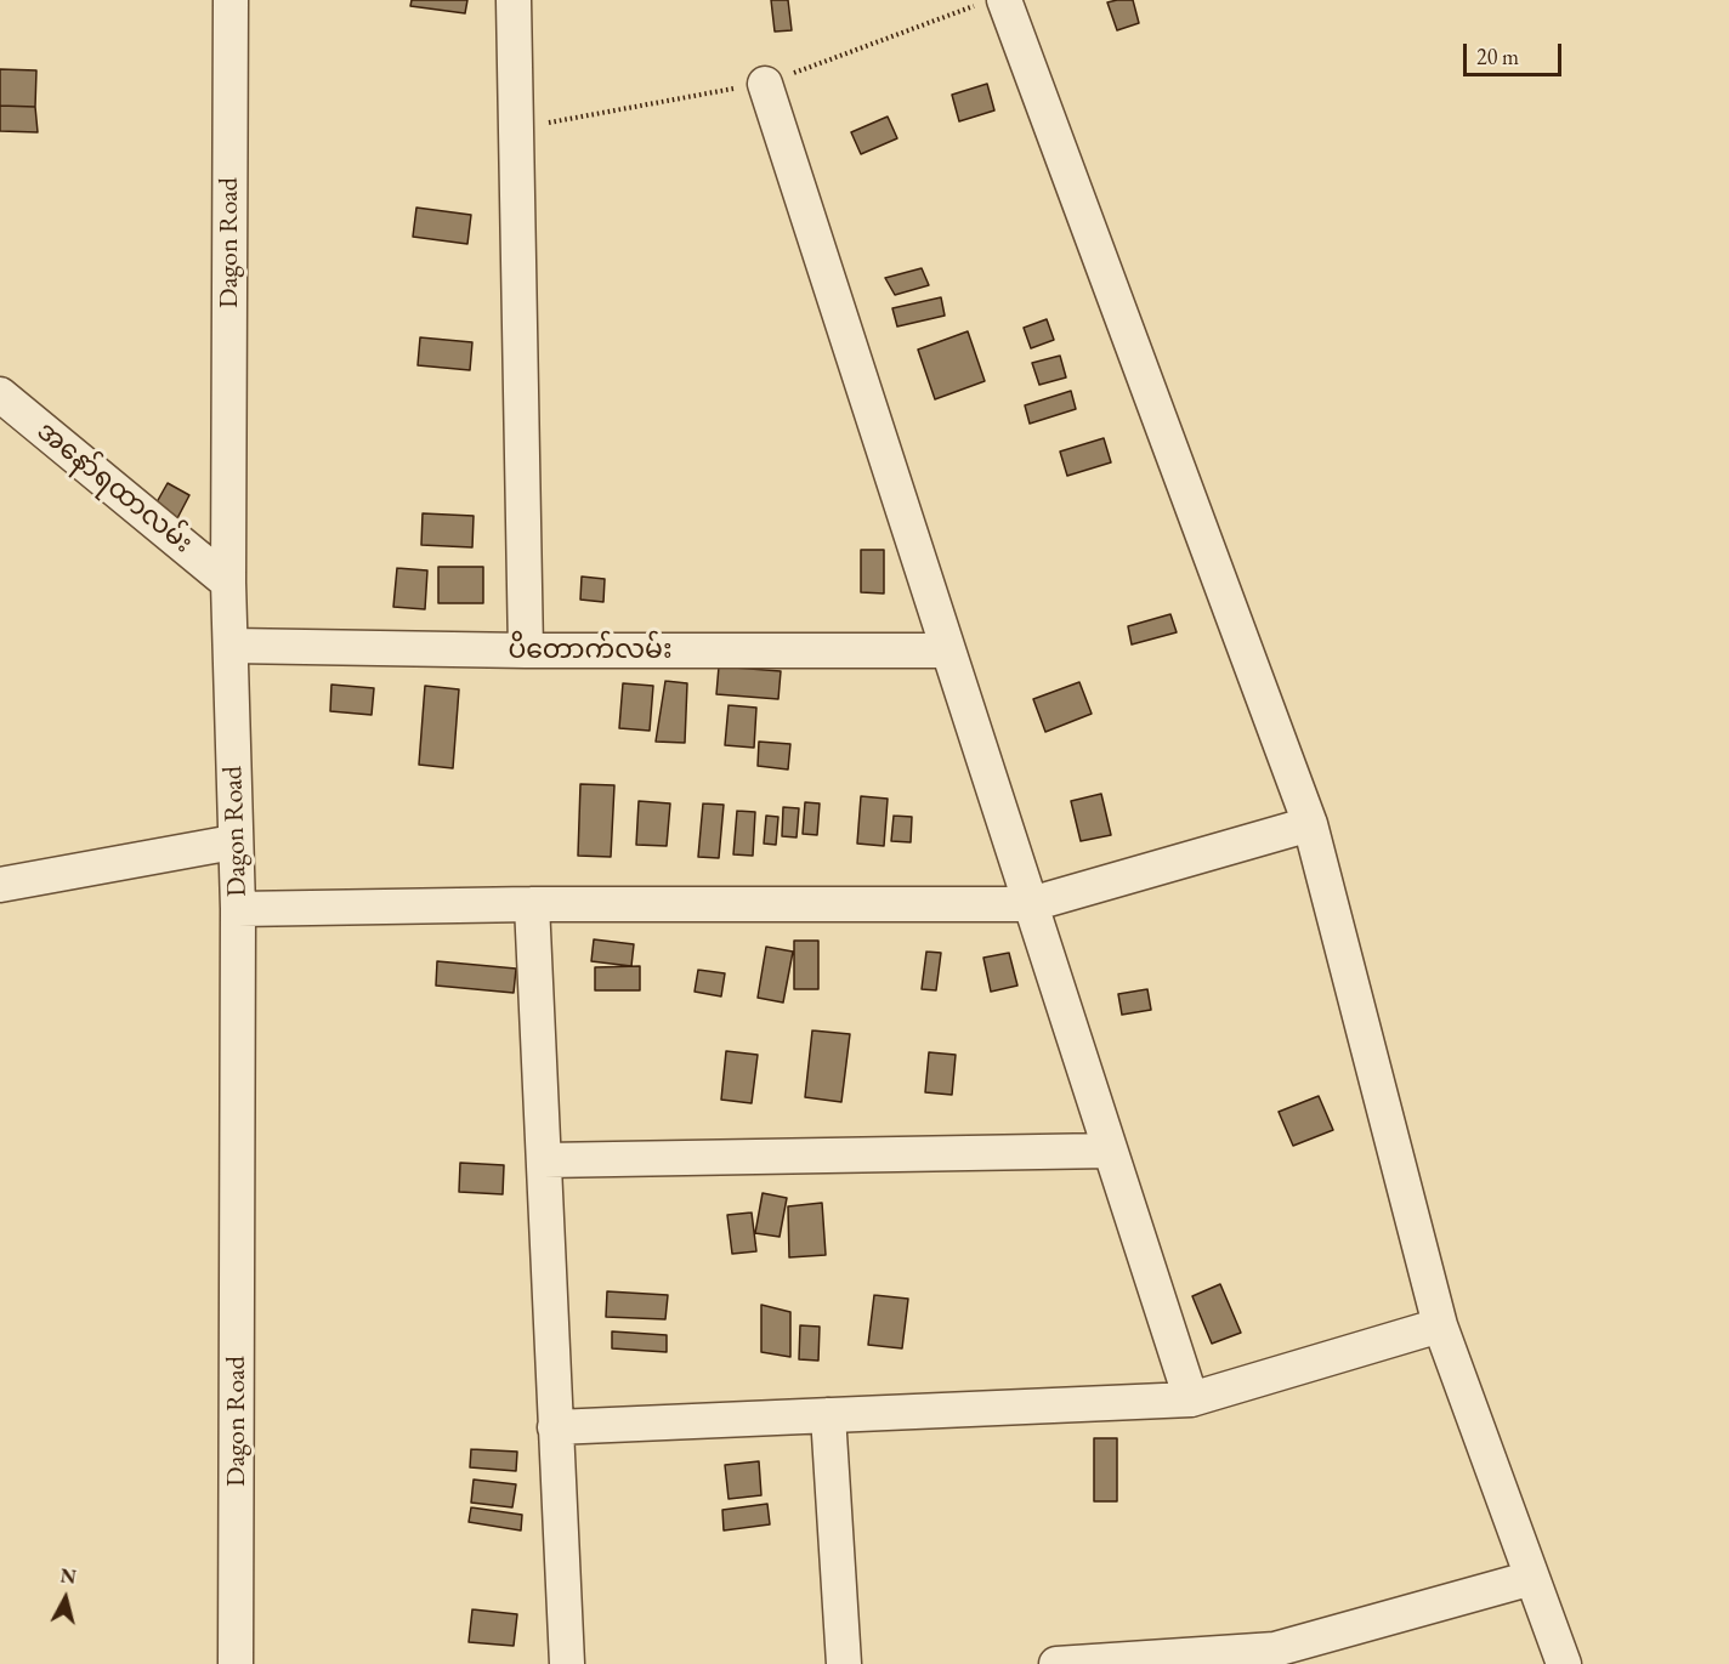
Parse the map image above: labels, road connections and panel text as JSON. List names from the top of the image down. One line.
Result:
{"streets":{"street":["Dagon Road","အနော်ရထာလမ်း","ပိတောက်လမ်း"]},"crossings":[["Dagon Road","အနော်ရထာလမ်း"],["Dagon Road","ပိတောက်လမ်း"]],"scale_bar":"20 m","north":"top"}
